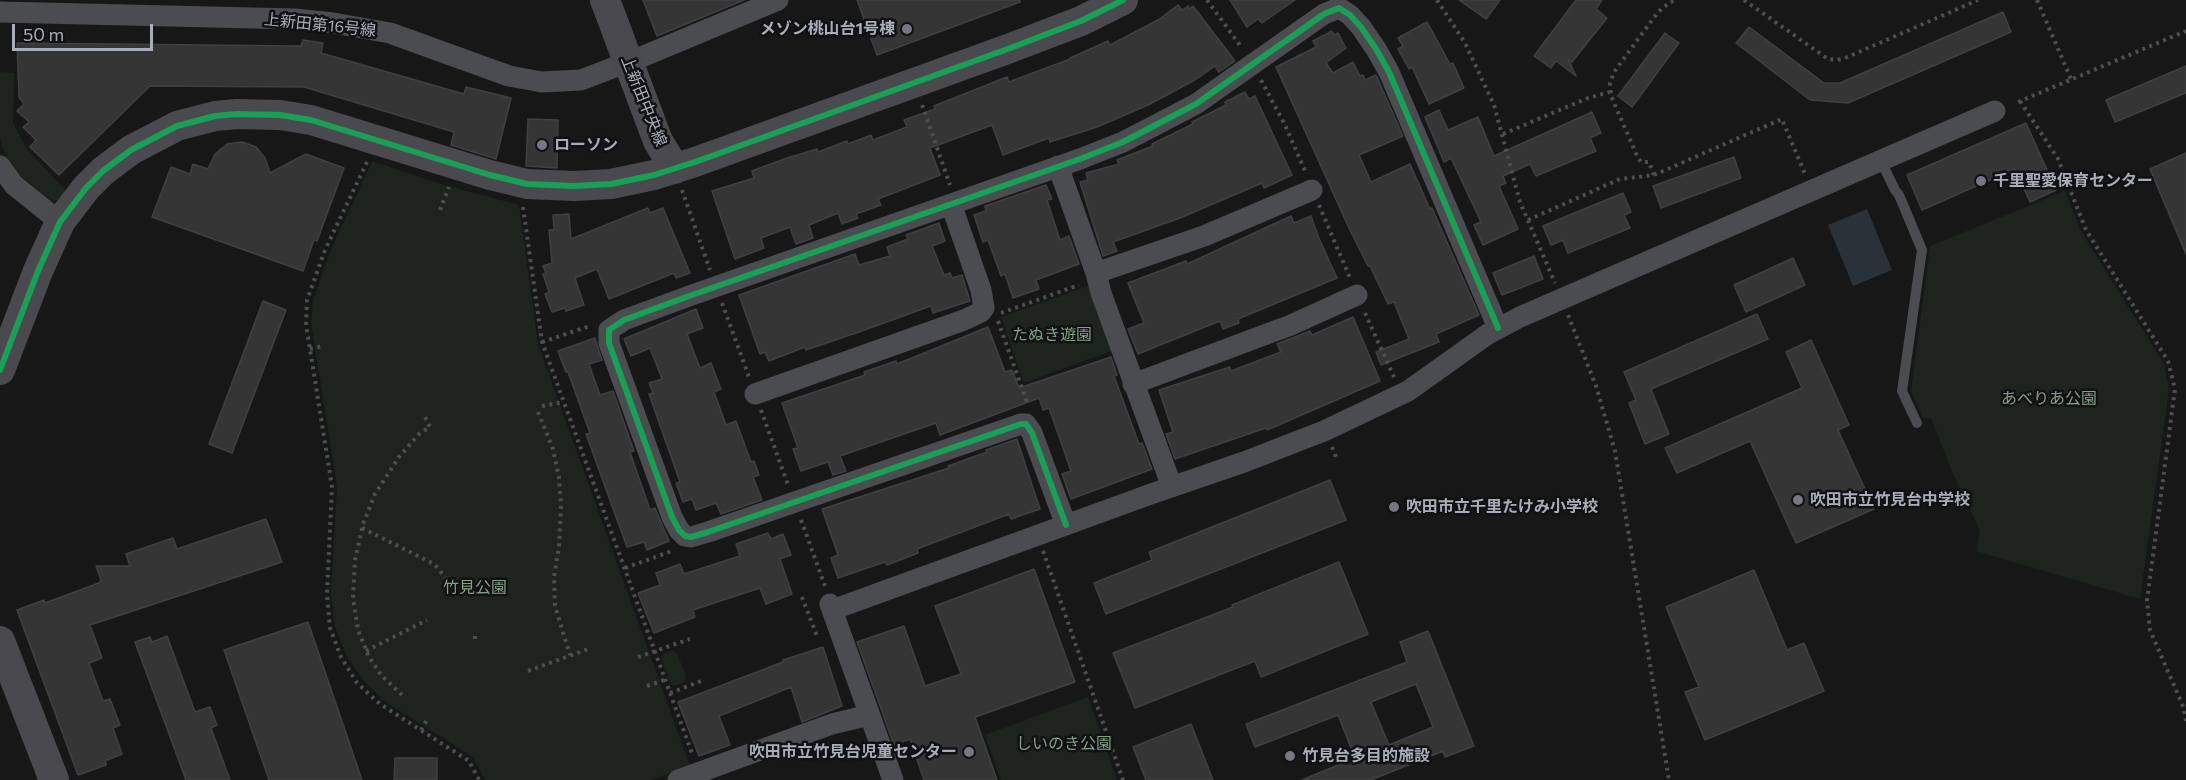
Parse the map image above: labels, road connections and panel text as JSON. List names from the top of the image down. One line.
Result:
{"streets":{"street":["上新田第16号線","上新田中央線"]},"crossings":[["上新田第16号線","上新田中央線"]],"parks":["たぬき遊園","あべりあ公園","竹見公園","しいのき公園"],"places":["メゾン桃山台1号棟","ローソン","千里聖愛保育センター","吹田市立竹見台中学校","吹田市立千里たけみ小学校","吹田市立竹見台児童センター","竹見台多目的施設"],"scale_bar":"50 m"}
